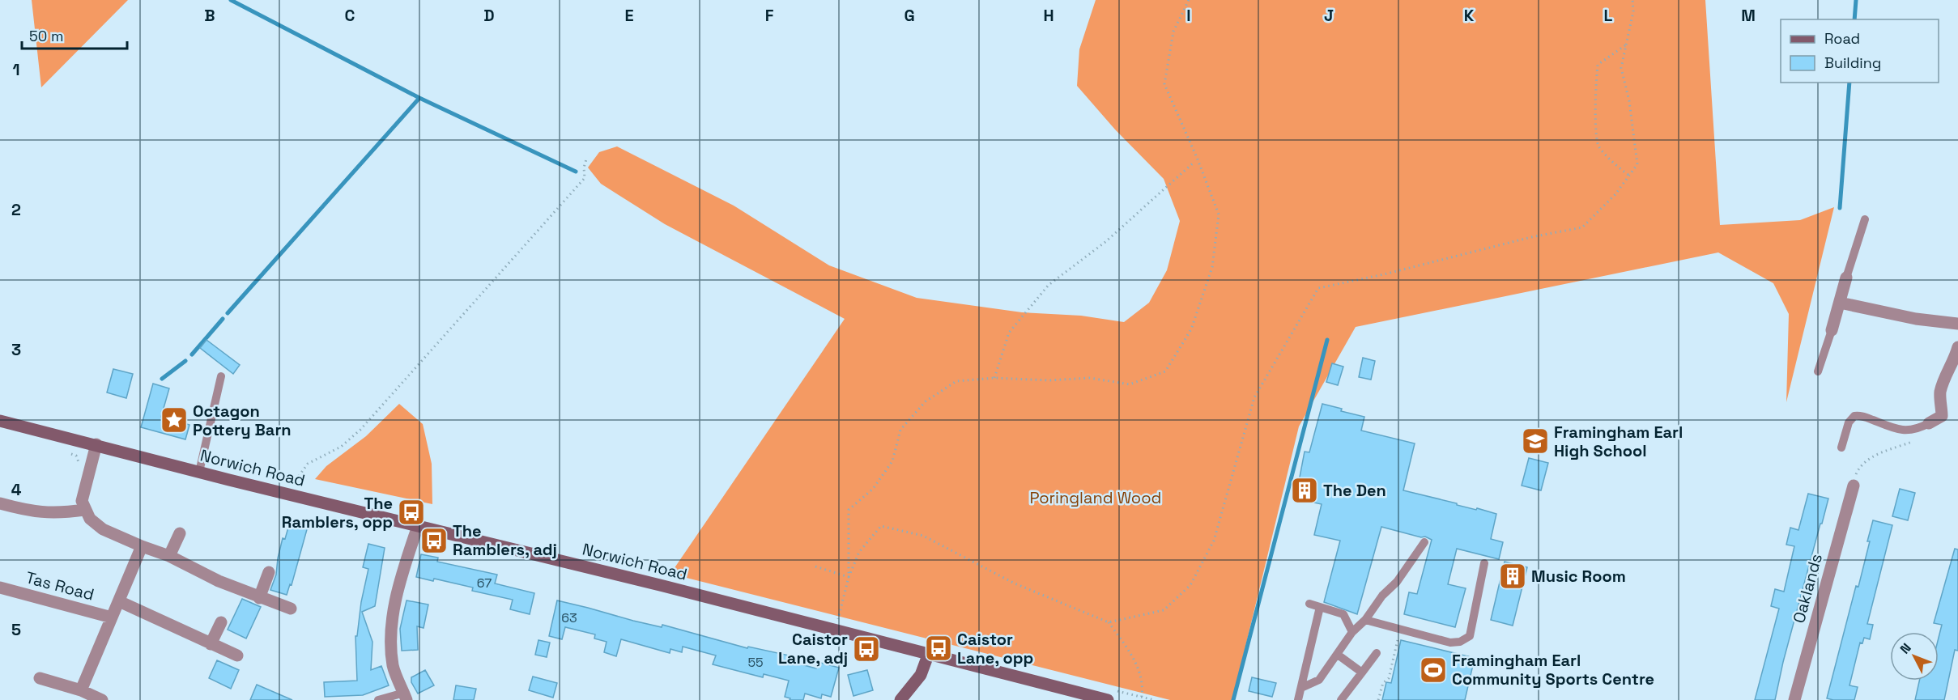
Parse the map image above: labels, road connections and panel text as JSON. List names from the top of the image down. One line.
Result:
{"streets":{"main road":["Norwich Road"],"street":["Tas Road","Oaklands"]},"parks":["Poringland Wood"],"places":{"place":["Octagon Pottery Barn"],"school or university":["Framingham Earl High School"],"building":["The Den","Music Room"],"bus stop":["The Ramblers, opp","The Ramblers, adj","Caistor Lane, opp","Caistor Lane, adj"],"sports":["Framingham Earl Community Sports Centre"]},"house_numbers":["67","63","55"],"legend":["Road","Building"],"scale_bar":"50 m","north":"top left","grid":{"columns":["B","C","D","E","F","G","H","I","J","K","L","M"],"rows":["1","2","3","4","5"]}}
